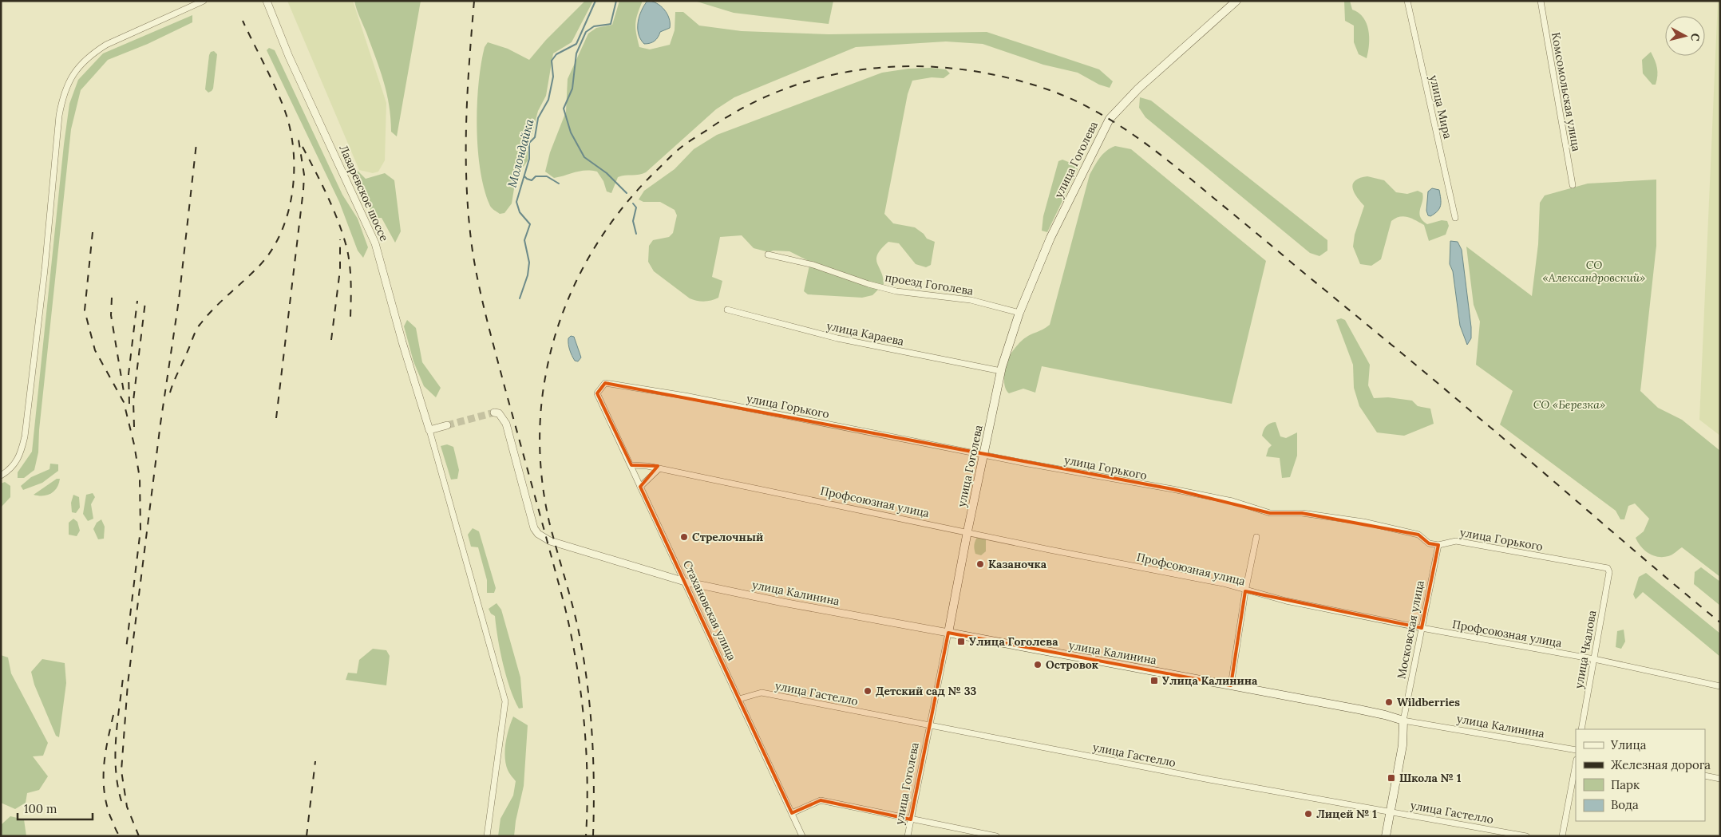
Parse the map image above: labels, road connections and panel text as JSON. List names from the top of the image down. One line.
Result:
{"streets":{"main road":["улица Гоголева","улица Калинина","Московская улица"],"street":["Комсомольская улица","улица Мира","Лазаревское шоссе","проезд Гоголева","улица Караева","улица Горького","Профсоюзная улица","Стахановская улица","улица Чкалова","улица Гастелло"]},"crossings":[["улица Гоголева","проезд Гоголева"],["улица Гоголева","улица Караева"],["улица Гоголева","улица Горького"],["улица Гоголева","Профсоюзная улица"],["улица Гоголева","улица Калинина"],["улица Гоголева","улица Гастелло"],["улица Горького","Стахановская улица"],["улица Горького","Московская улица"],["улица Горького","улица Чкалова"],["Профсоюзная улица","Стахановская улица"],["Профсоюзная улица","Московская улица"],["Профсоюзная улица","улица Чкалова"],["улица Калинина","Стахановская улица"],["улица Калинина","Московская улица"],["Стахановская улица","улица Гастелло"],["Московская улица","улица Гастелло"]],"water":["Молондайка"],"parks":["СО «Александровский»","СО «Березка»"],"places":{"other":["Стрелочный","Казаночка","Островок","Детский сад № 33","Wildberries","Лицей № 1"],"transit":["Улица Гоголева","Улица Калинина","Школа № 1"]},"legend":["Улица","Железная дорога","Парк","Вода"],"scale_bar":"100 m","north":"right"}
